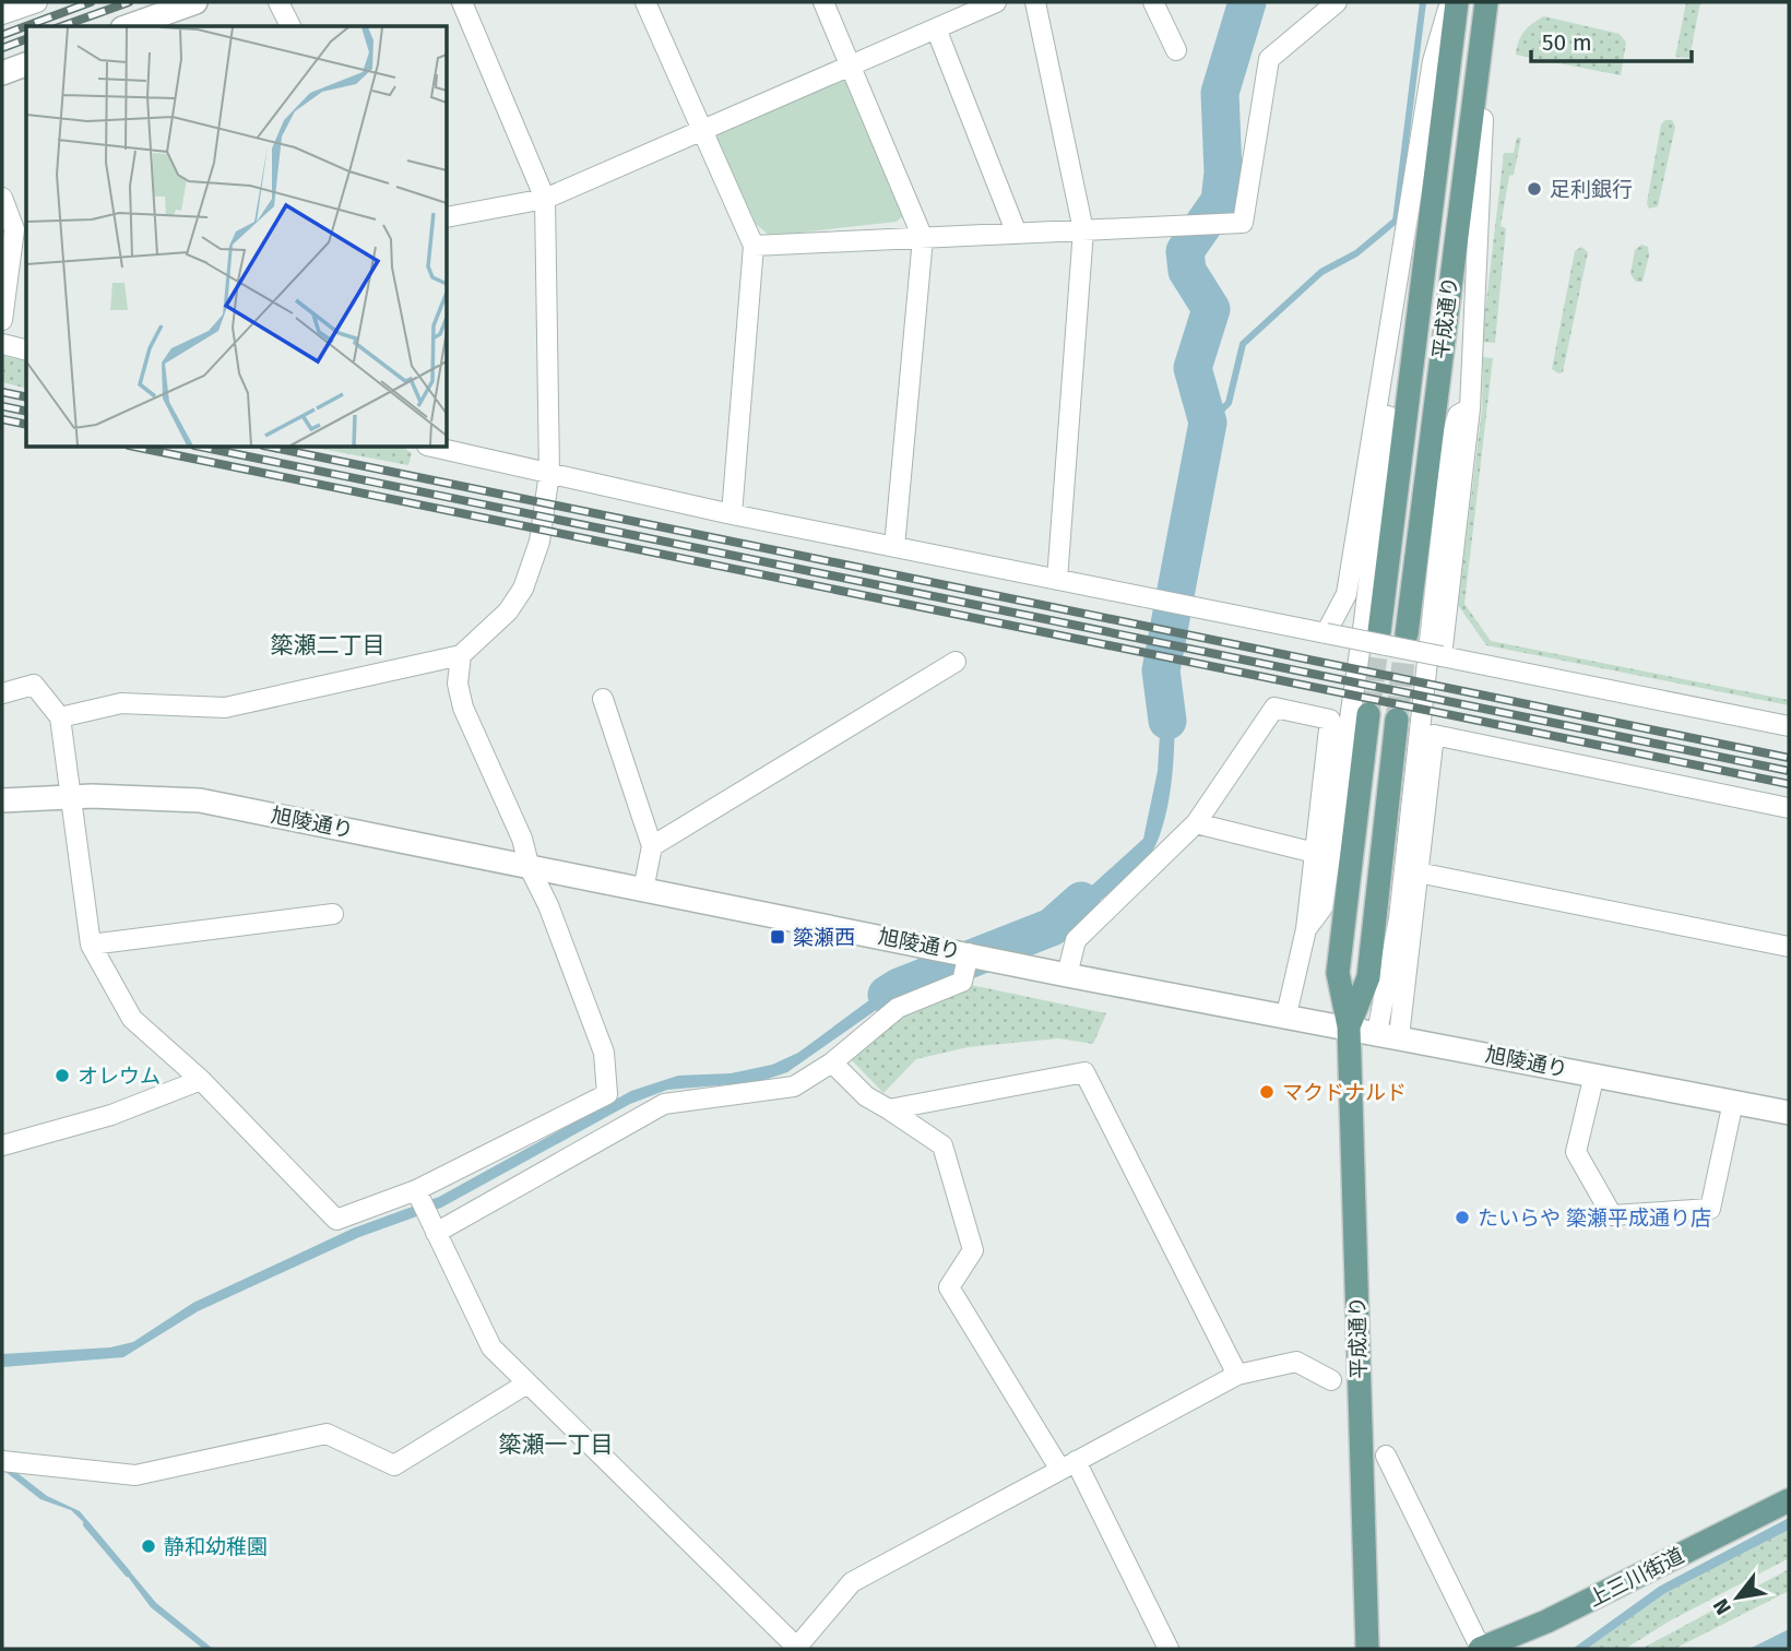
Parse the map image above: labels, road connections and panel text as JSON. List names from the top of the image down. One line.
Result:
{"streets":{"main road":["平成通り","上三川街道"],"street":["旭陵通り"]},"crossings":[["平成通り","旭陵通り"]],"districts":["簗瀬二丁目","簗瀬一丁目"],"places":{"other":["足利銀行","オレウム","マクドナルド","たいらや 簗瀬平成通り店","静和幼稚園"],"transit":["簗瀬西"]},"scale_bar":"50 m","north":"bottom left"}
